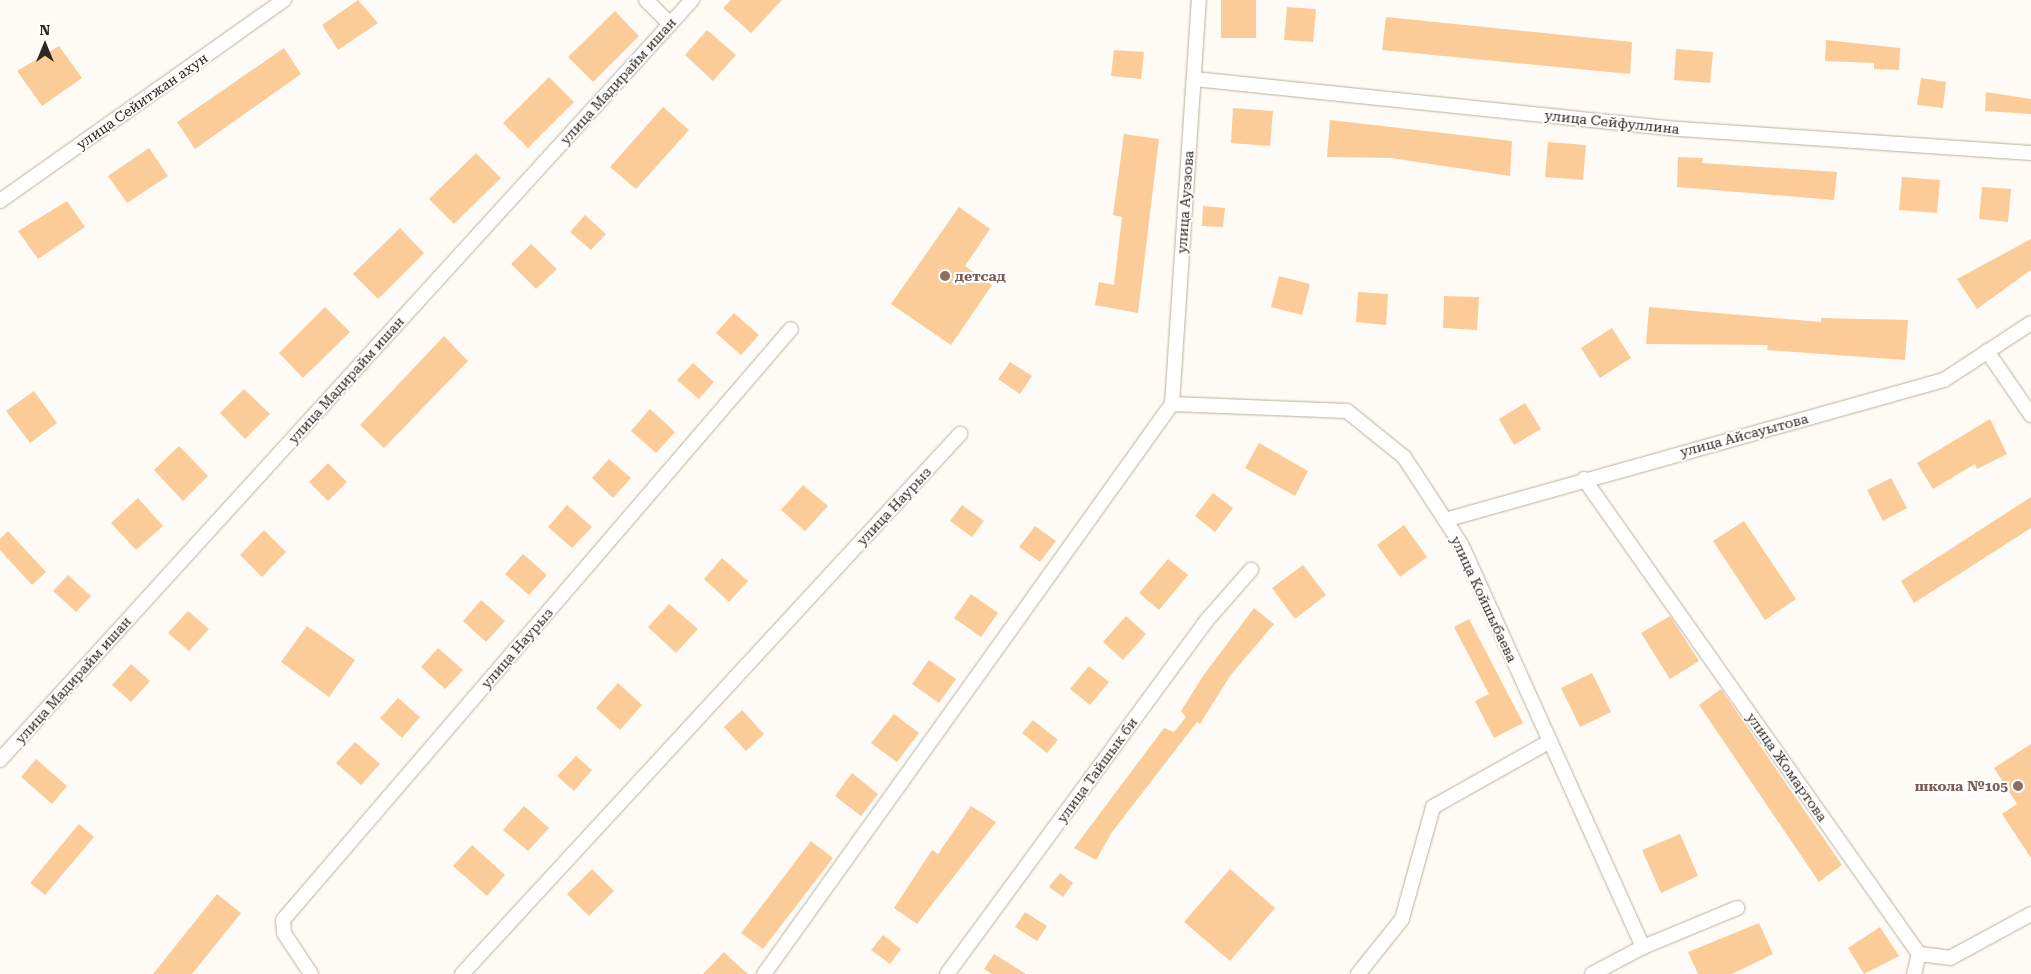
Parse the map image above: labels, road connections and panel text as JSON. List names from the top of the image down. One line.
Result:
{"streets":{"street":["улица Мадирайм ишан","улица Сейитжан ахун","улица Сейфуллина","улица Ауэзова","улица Айсауытова","улица Наурыз","улица Койшыбаева","улица Жомартова","улица Тайшык би"]},"crossings":[["улица Сейфуллина","улица Ауэзова"],["улица Ауэзова","улица Койшыбаева"],["улица Айсауытова","улица Койшыбаева"],["улица Айсауытова","улица Жомартова"]],"places":["детсад","школа №105"],"north":"top"}
